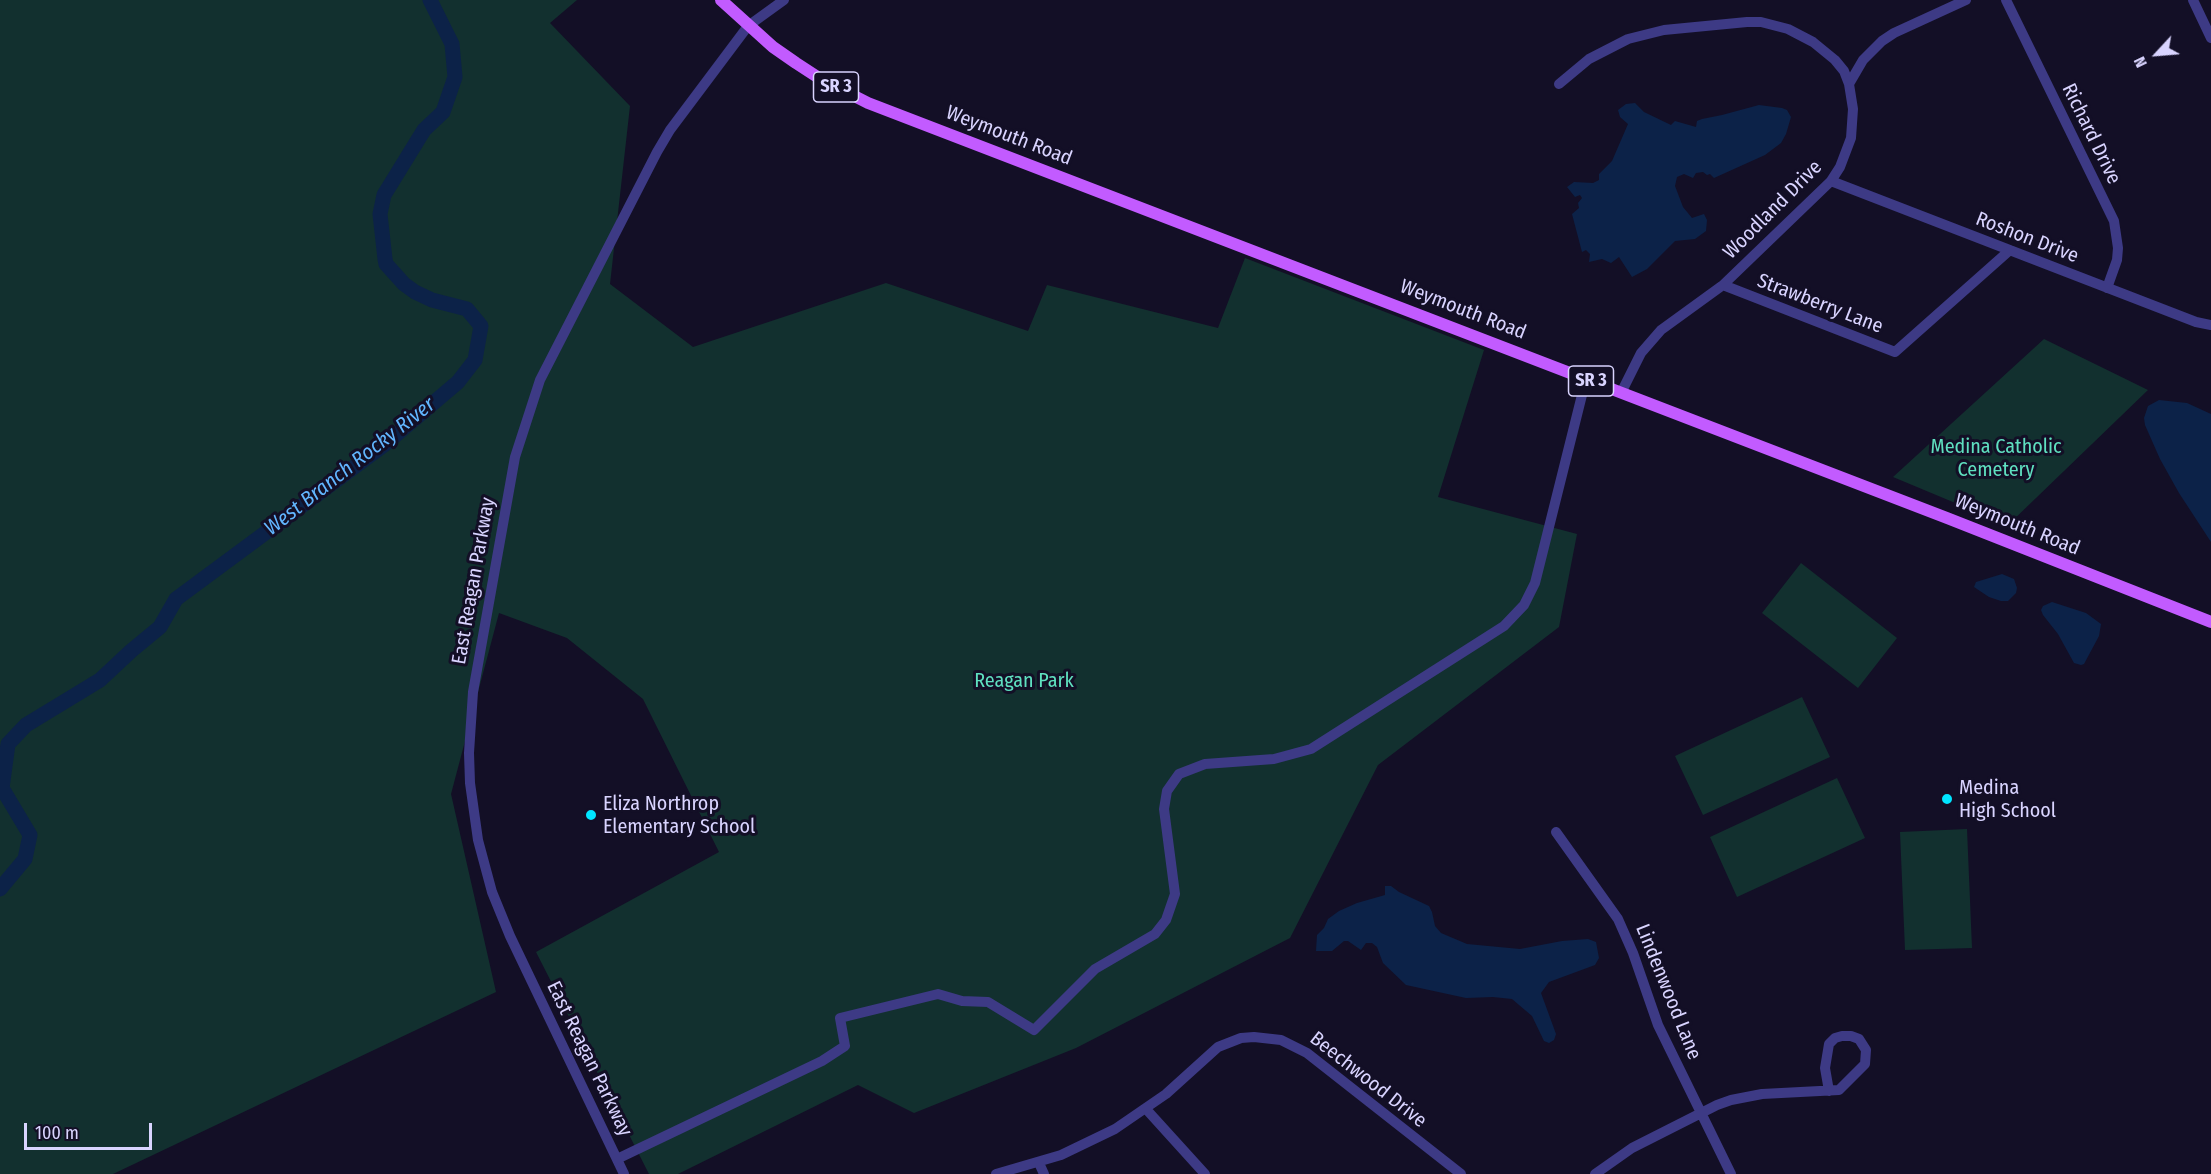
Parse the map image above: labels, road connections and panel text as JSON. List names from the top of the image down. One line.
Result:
{"streets":{"main road":["SR 3","Weymouth Road"],"street":["Richard Drive","Woodland Drive","Roshon Drive","Strawberry Lane","East Reagan Parkway","Lindenwood Lane","Beechwood Drive"]},"crossings":[["Richard Drive","Roshon Drive"],["Weymouth Road","Woodland Drive"],["Weymouth Road","East Reagan Parkway"],["Woodland Drive","Roshon Drive"],["Woodland Drive","Strawberry Lane"],["Roshon Drive","Strawberry Lane"]],"water":["West Branch Rocky River"],"parks":["Medina Catholic Cemetery","Reagan Park"],"places":["Medina High School","Eliza Northrop Elementary School"],"scale_bar":"100 m","north":"bottom left"}
